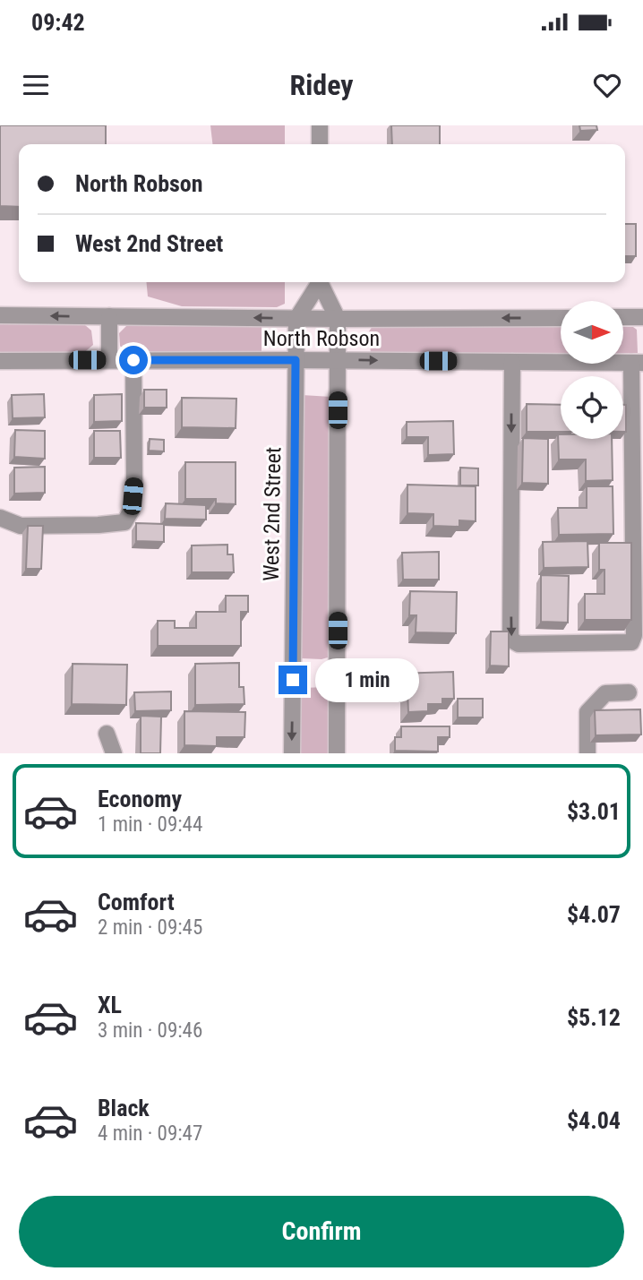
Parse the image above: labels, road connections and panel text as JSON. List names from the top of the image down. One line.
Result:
{"streets":{"street":["North Robson","West 2nd Street"]},"crossings":[["North Robson","West 2nd Street"]],"north":"right","page":{"status":"09:42","header":"Ridey","banner":["North Robson","West 2nd Street"],"bubble":"1 min","list":[{"name":"Economy","note":"1 min · 09:44","value":"$3.01"},{"name":"Comfort","note":"2 min · 09:45","value":"$4.07"},{"name":"XL","note":"3 min · 09:46","value":"$5.12"},{"name":"Black","note":"4 min · 09:47","value":"$4.04"}],"buttons":"Confirm"}}
